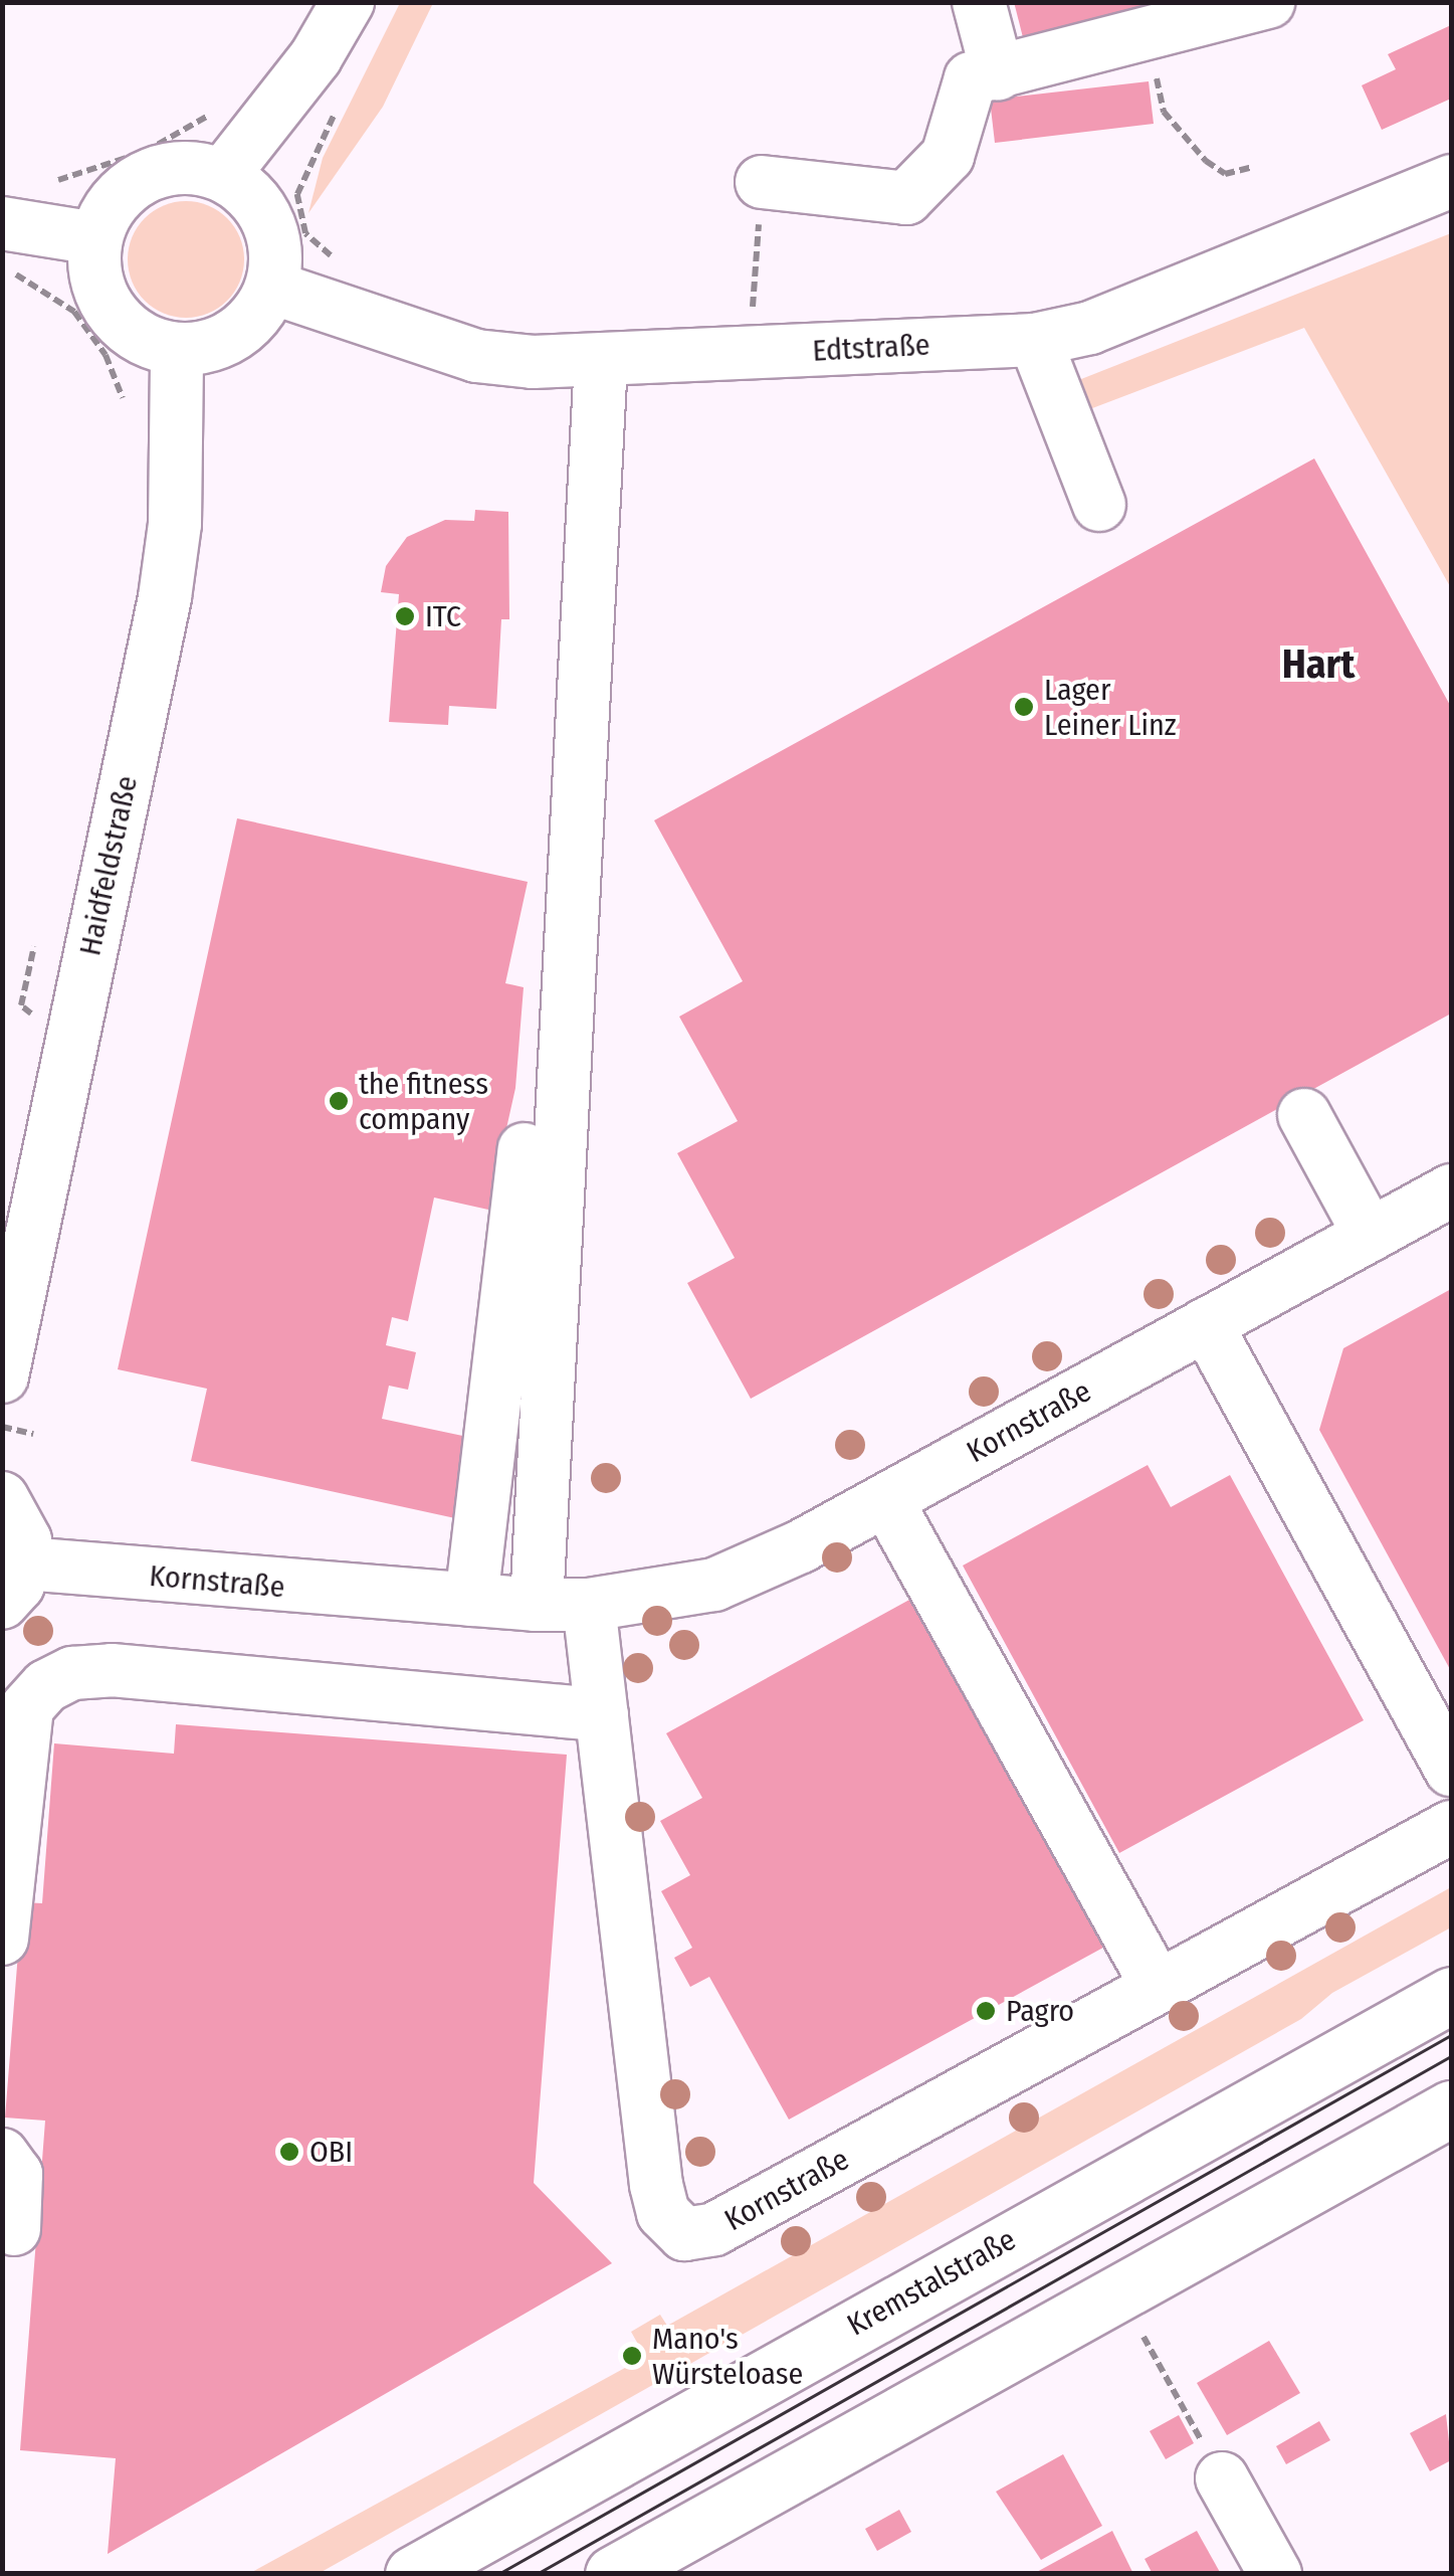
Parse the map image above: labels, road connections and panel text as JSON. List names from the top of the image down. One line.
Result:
{"streets":{"main road":["Kremstalstraße"],"street":["Edtstraße","Haidfeldstraße","Kornstraße"]},"crossings":[["Edtstraße","Haidfeldstraße"]],"districts":["Hart"],"places":["ITC","Lager Leiner Linz","the fitness company","Pagro","OBI","Mano's Würsteloase"]}
